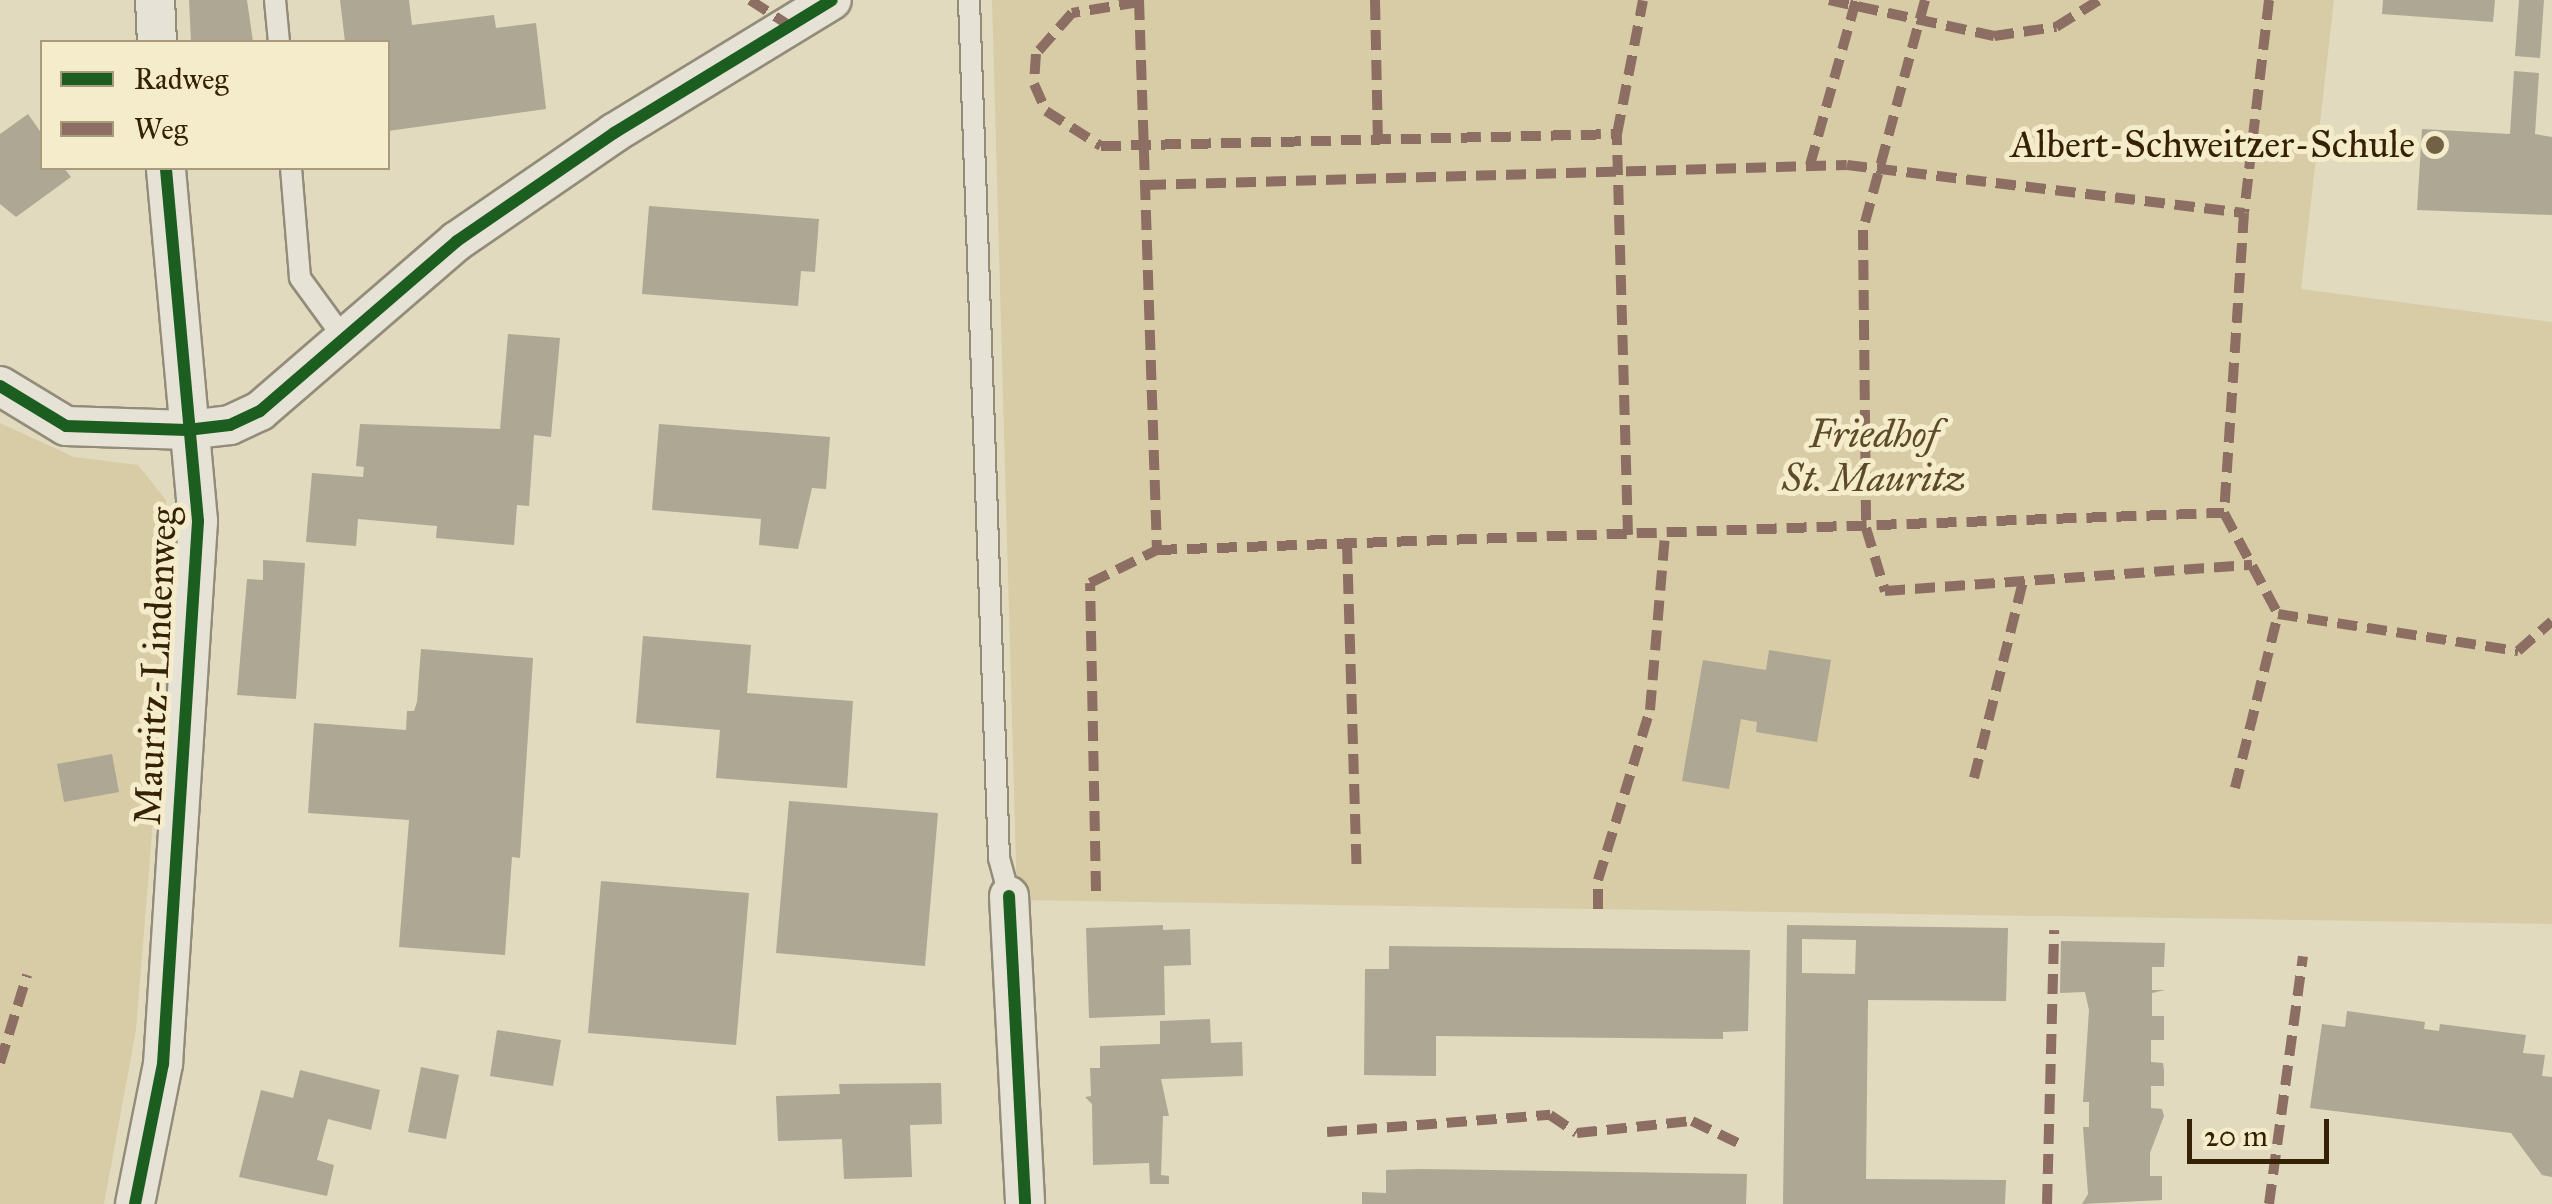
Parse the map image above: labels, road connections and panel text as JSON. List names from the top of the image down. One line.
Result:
{"streets":{"street":["Mauritz-Lindenweg"]},"parks":["Friedhof St. Mauritz"],"places":["Albert-Schweitzer-Schule"],"legend":["Radweg","Weg"],"scale_bar":"20 m"}
